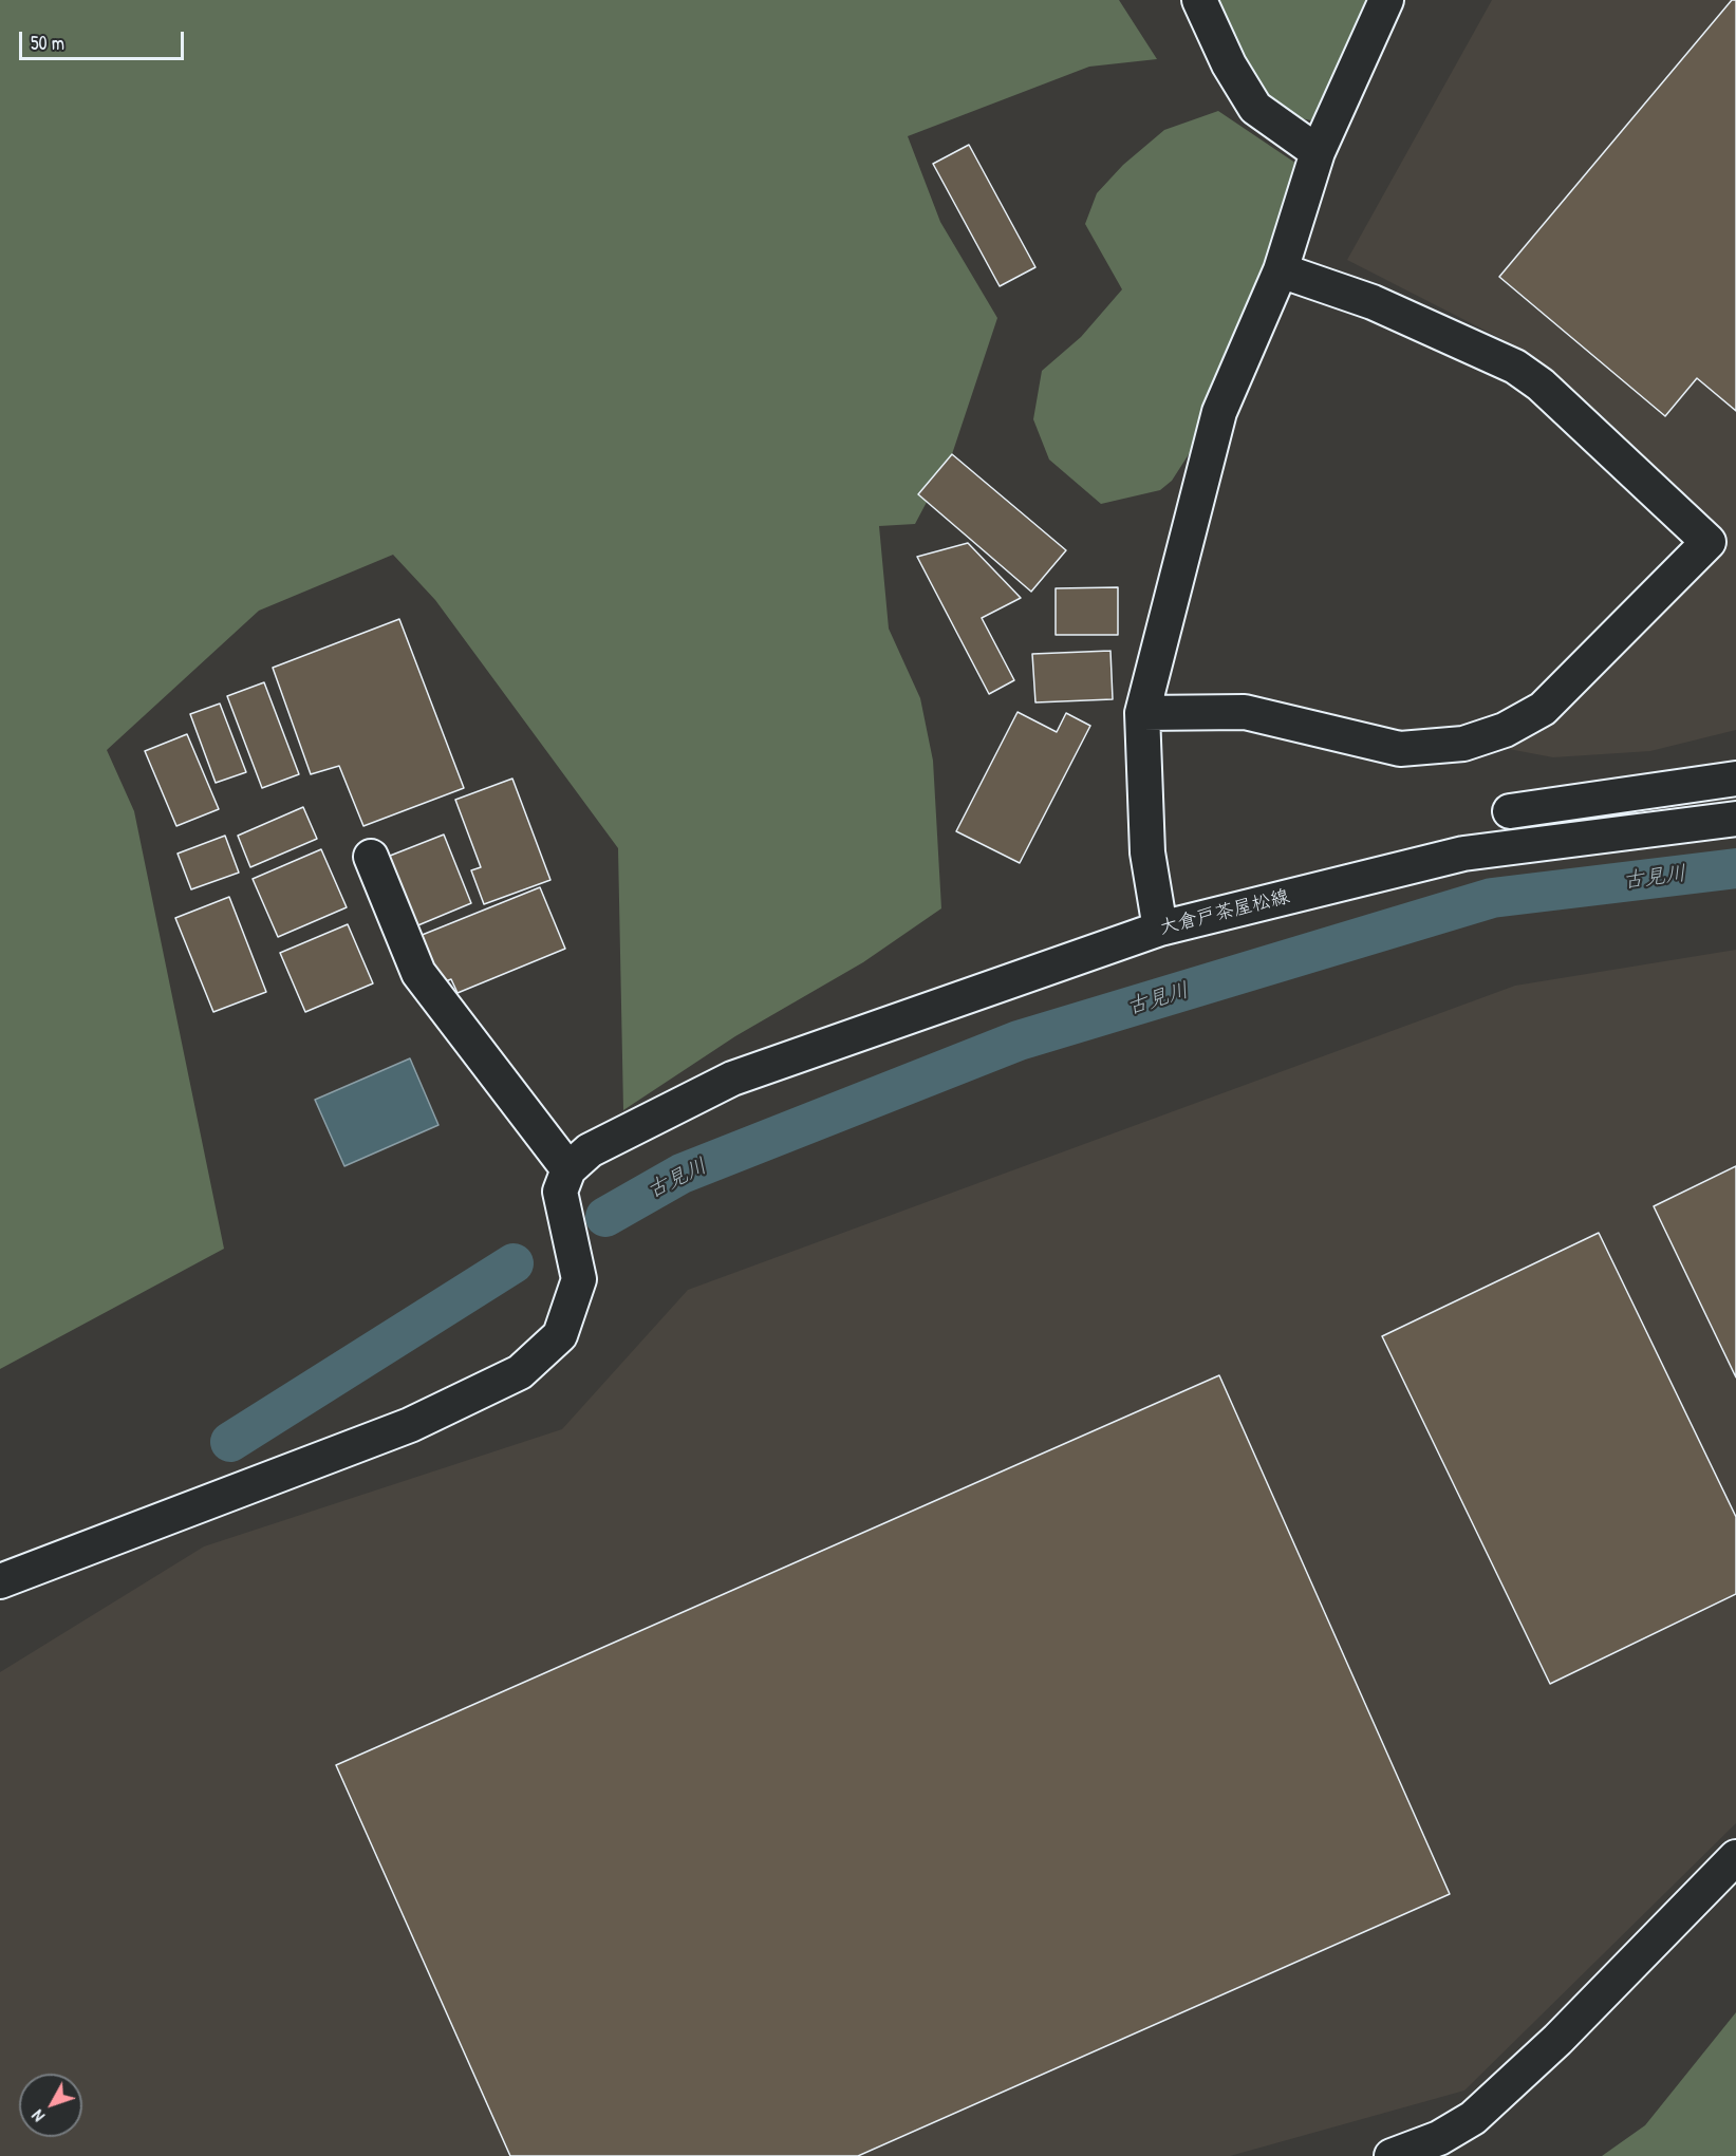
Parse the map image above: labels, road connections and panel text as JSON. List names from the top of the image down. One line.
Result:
{"streets":{"street":["大倉戸茶屋松線"]},"water":["古見川"],"scale_bar":"50 m","north":"bottom left"}
